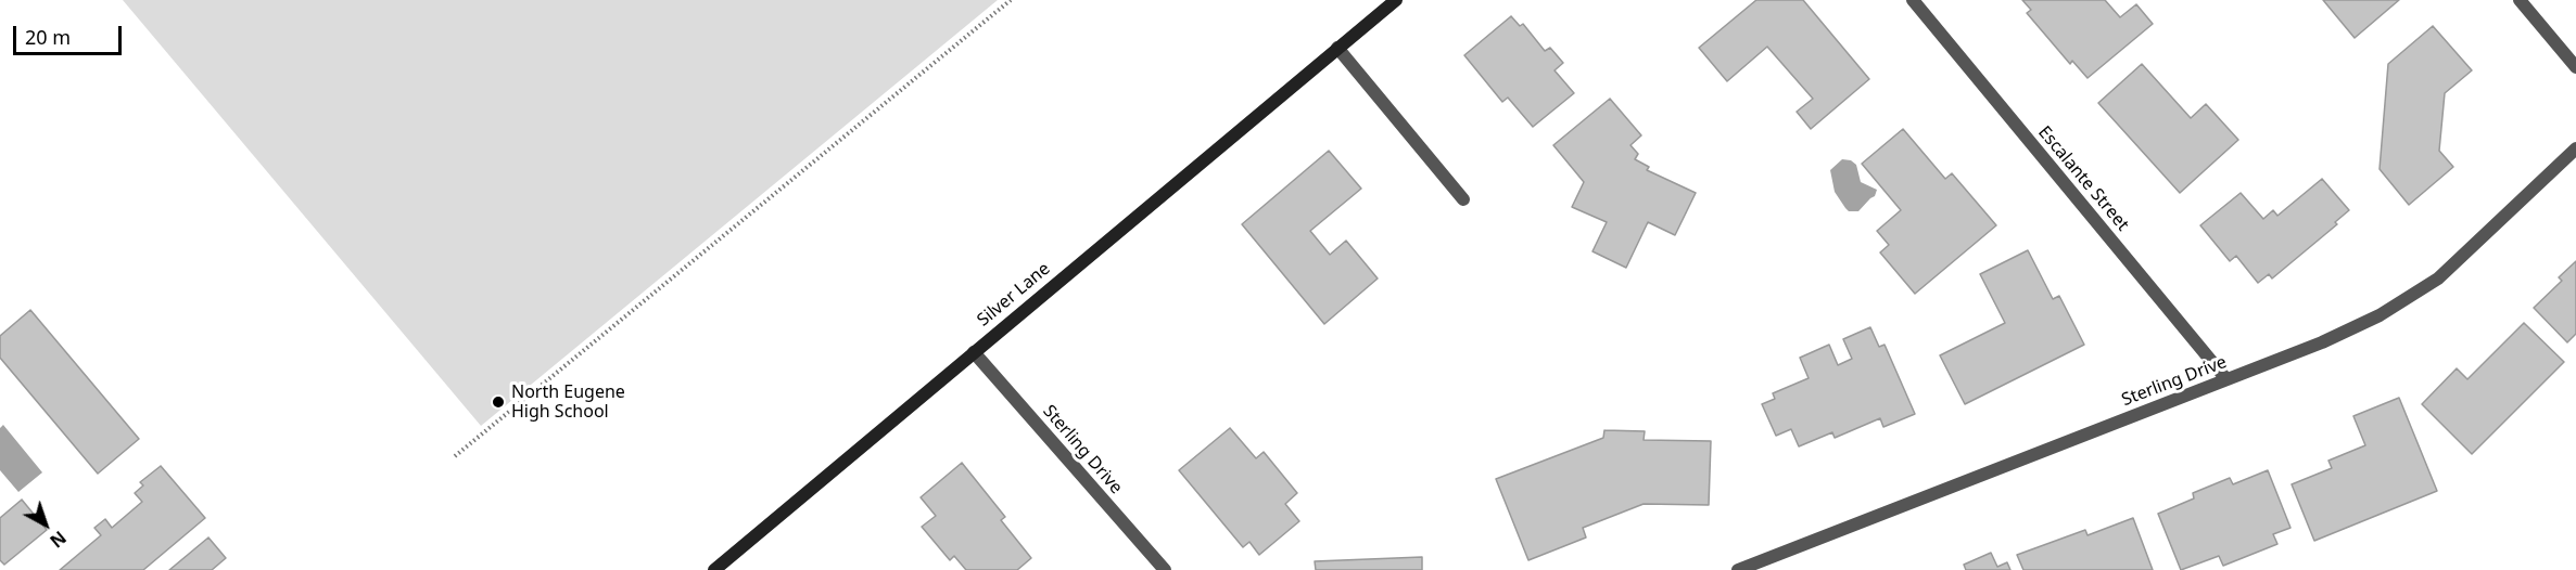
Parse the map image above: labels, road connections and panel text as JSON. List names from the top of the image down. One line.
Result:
{"streets":{"street":["Escalante Street","Silver Lane","Sterling Drive"]},"crossings":[["Escalante Street","Sterling Drive"],["Silver Lane","Sterling Drive"]],"places":["North Eugene High School"],"scale_bar":"20 m","north":"bottom right"}
